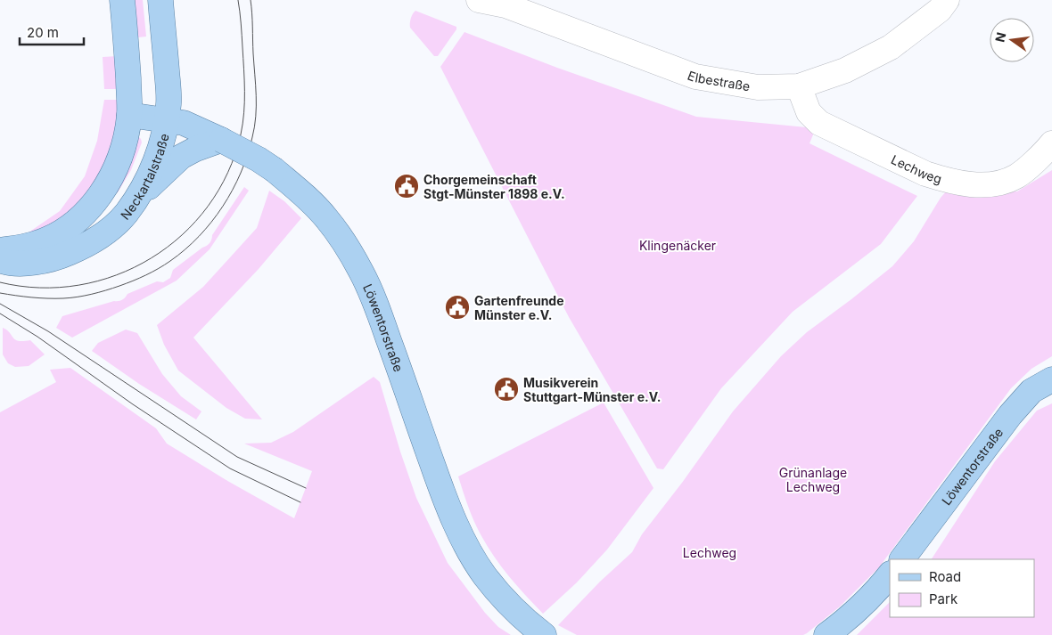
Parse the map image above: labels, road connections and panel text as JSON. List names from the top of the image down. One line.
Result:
{"streets":{"main road":["Neckartalstraße","Löwentorstraße"],"street":["Elbestraße","Lechweg"]},"crossings":[["Elbestraße","Lechweg"],["Neckartalstraße","Löwentorstraße"]],"parks":["Klingenäcker","Grünanlage Lechweg","Lechweg"],"places":{"public building":["Chorgemeinschaft Stgt-Münster 1898 e.V.","Gartenfreunde Münster e.V.","Musikverein Stuttgart-Münster e.V."]},"legend":["Road","Park"],"scale_bar":"20 m","north":"left"}
